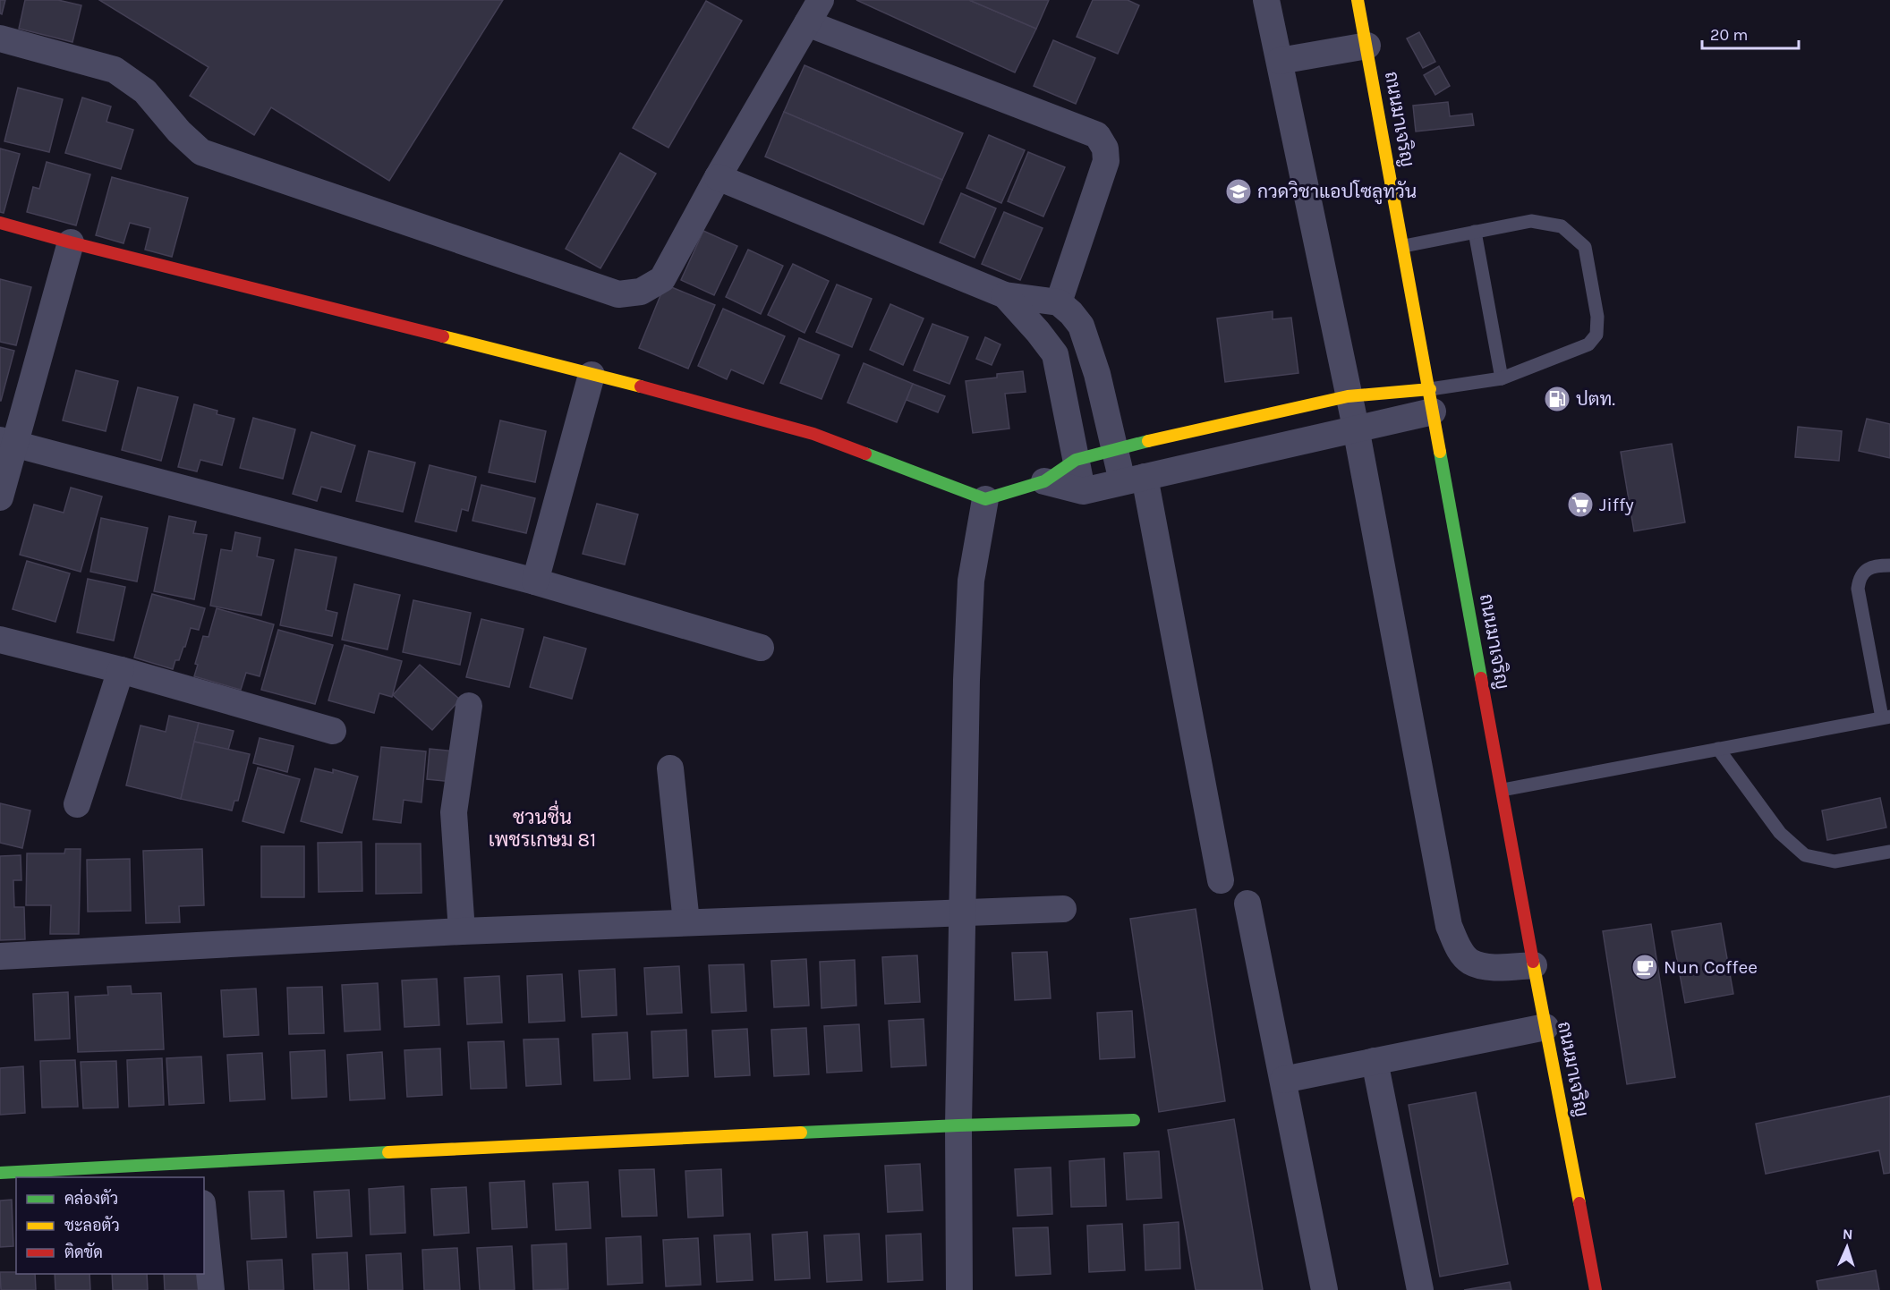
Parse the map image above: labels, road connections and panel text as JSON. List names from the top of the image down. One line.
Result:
{"streets":{"street":["ถนนมาเจริญ"]},"districts":["ชวนชื่น เพชรเกษม 81"],"places":{"school or university":["กวดวิชาแอปโซลูทวัน"],"fuel station":["ปตท."],"supermarket":["Jiffy"],"cafe":["Nun Coffee"]},"legend":["คล่องตัว","ชะลอตัว","ติดขัด"],"scale_bar":"20 m","north":"top"}
